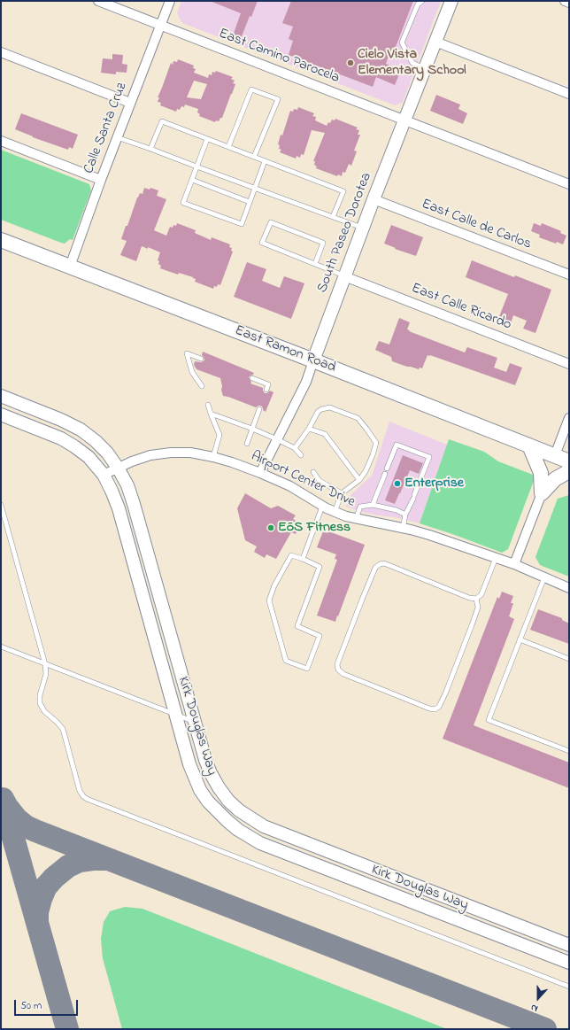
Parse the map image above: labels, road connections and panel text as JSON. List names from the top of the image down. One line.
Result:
{"streets":{"main road":["East Ramon Road"],"street":["East Camino Parocela","Calle Santa Cruz","East Calle de Carlos","South Paseo Dorotea","East Calle Ricardo","Airport Center Drive","Kirk Douglas Way"]},"crossings":[["East Camino Parocela","Calle Santa Cruz"],["East Camino Parocela","South Paseo Dorotea"],["Calle Santa Cruz","East Ramon Road"],["East Calle de Carlos","South Paseo Dorotea"],["South Paseo Dorotea","East Calle Ricardo"],["South Paseo Dorotea","East Ramon Road"],["South Paseo Dorotea","Airport Center Drive"],["Airport Center Drive","Kirk Douglas Way"]],"places":["Cielo Vista Elementary School","Enterprise","EōS Fitness"],"scale_bar":"50 m","north":"bottom"}
